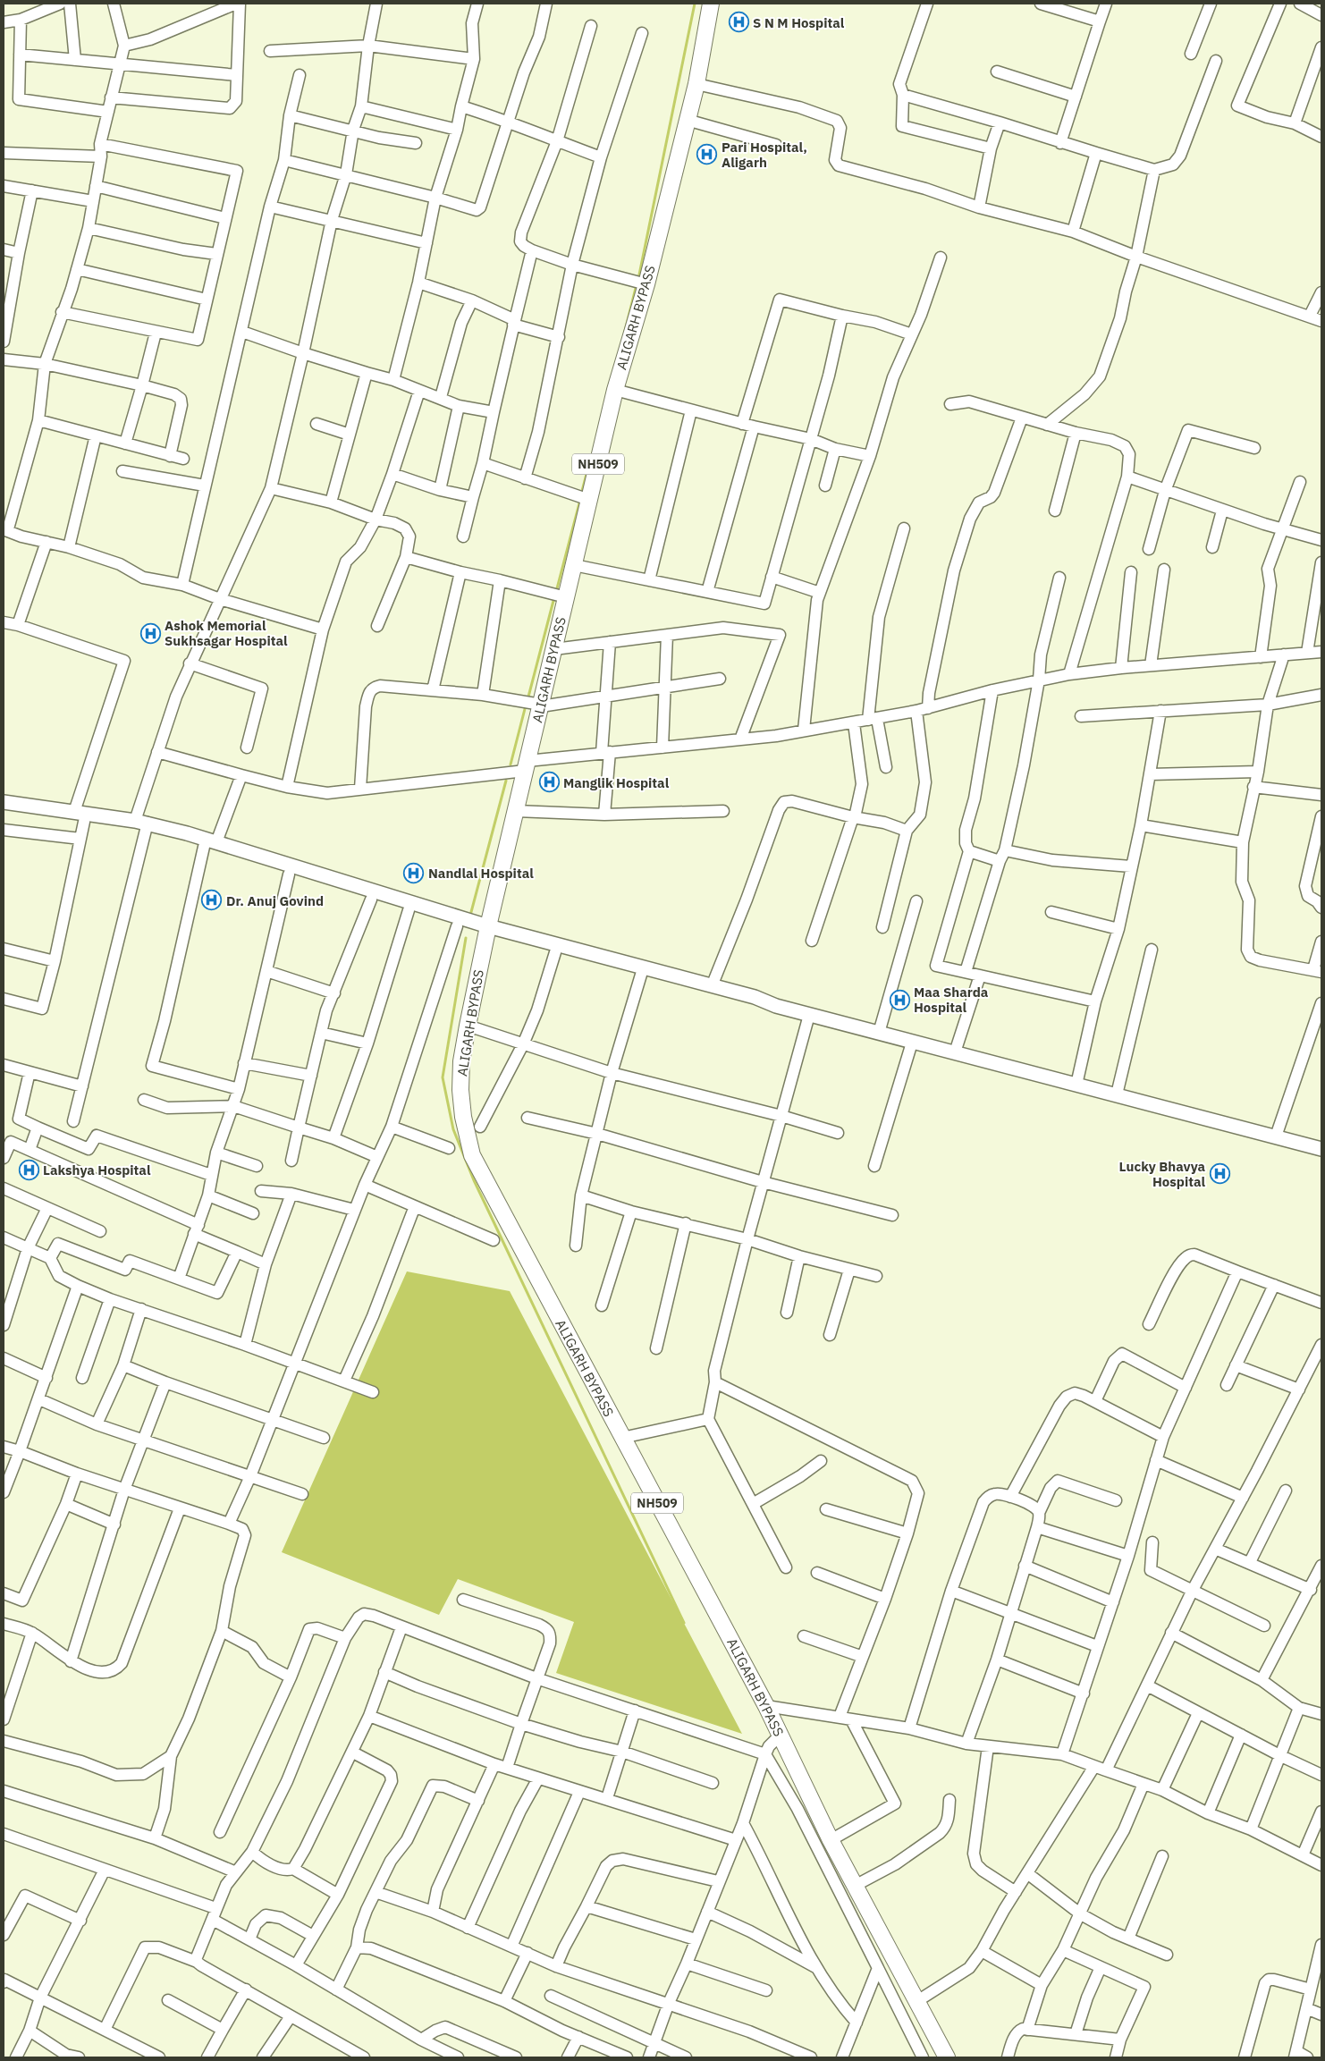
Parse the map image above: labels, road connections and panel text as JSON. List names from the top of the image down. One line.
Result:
{"streets":{"highway":["ALIGARH BYPASS","NH509"]},"places":{"hospital":["S N M Hospital","Pari Hospital, Aligarh","Ashok Memorial Sukhsagar Hospital","Manglik Hospital","Nandlal Hospital","Dr. Anuj Govind","Maa Sharda Hospital","Lakshya Hospital","Lucky Bhavya Hospital"]}}
